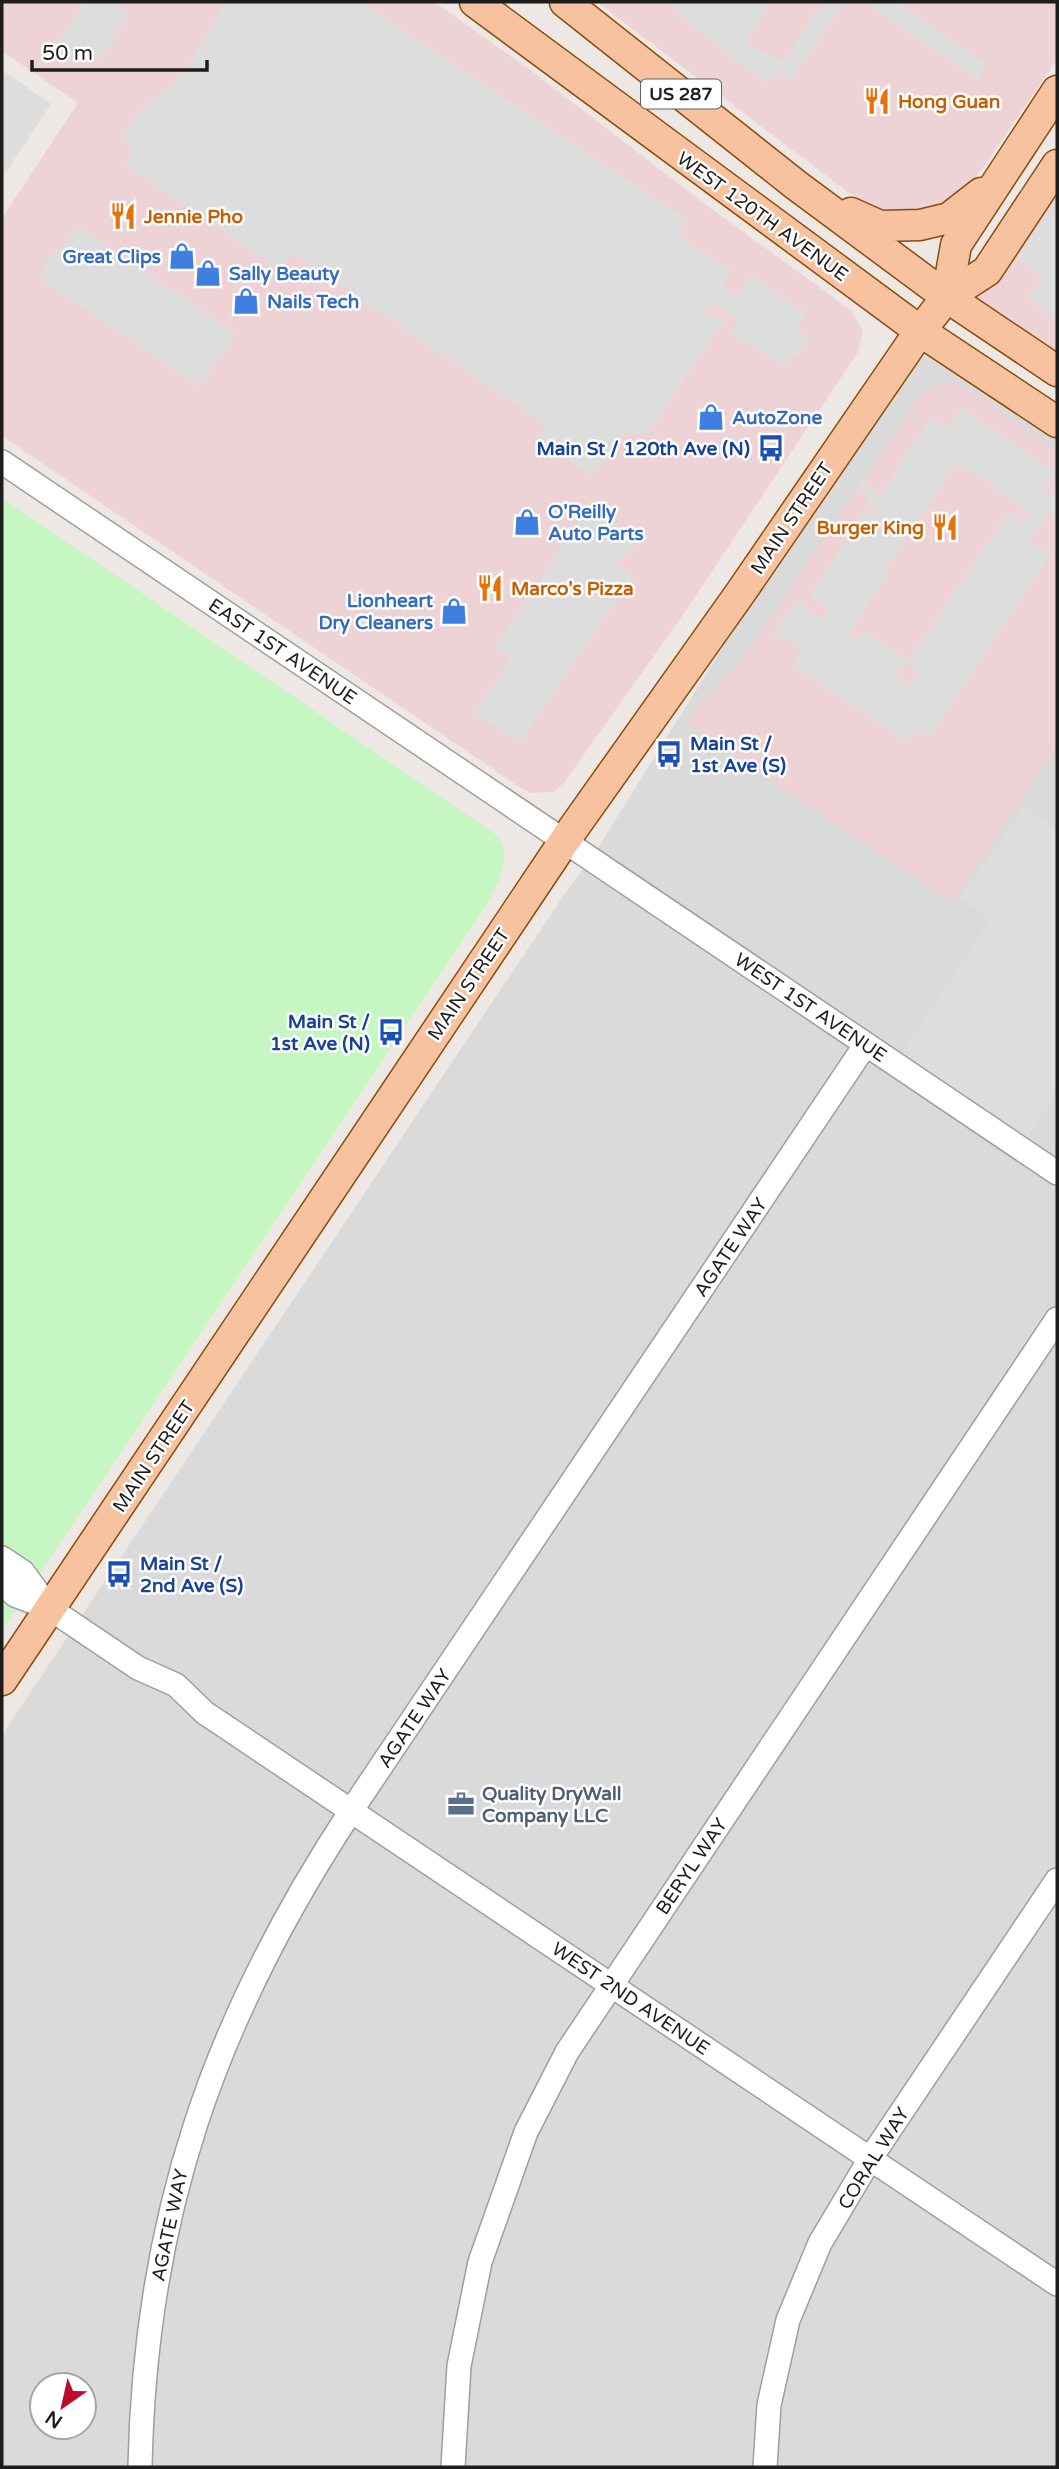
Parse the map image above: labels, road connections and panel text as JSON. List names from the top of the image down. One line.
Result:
{"streets":{"main road":["US 287","WEST 120TH AVENUE","MAIN STREET"],"street":["EAST 1ST AVENUE","WEST 1ST AVENUE","AGATE WAY","BERYL WAY","WEST 2ND AVENUE","CORAL WAY"]},"crossings":[["US 287","MAIN STREET"],["WEST 120TH AVENUE","MAIN STREET"],["MAIN STREET","EAST 1ST AVENUE"],["MAIN STREET","WEST 1ST AVENUE"],["MAIN STREET","WEST 2ND AVENUE"],["EAST 1ST AVENUE","WEST 1ST AVENUE"],["WEST 1ST AVENUE","AGATE WAY"],["AGATE WAY","WEST 2ND AVENUE"],["BERYL WAY","WEST 2ND AVENUE"],["WEST 2ND AVENUE","CORAL WAY"]],"places":{"restaurant":["Hong Guan","Jennie Pho","Burger King","Marco's Pizza"],"shop":["Great Clips","Sally Beauty","Nails Tech","AutoZone","O'Reilly Auto Parts","Lionheart Dry Cleaners"],"bus stop":["Main St / 120th Ave (N)","Main St / 1st Ave (S)","Main St / 1st Ave (N)","Main St / 2nd Ave (S)"],"office":["Quality DryWall Company LLC"]},"scale_bar":"50 m","north":"bottom left"}
